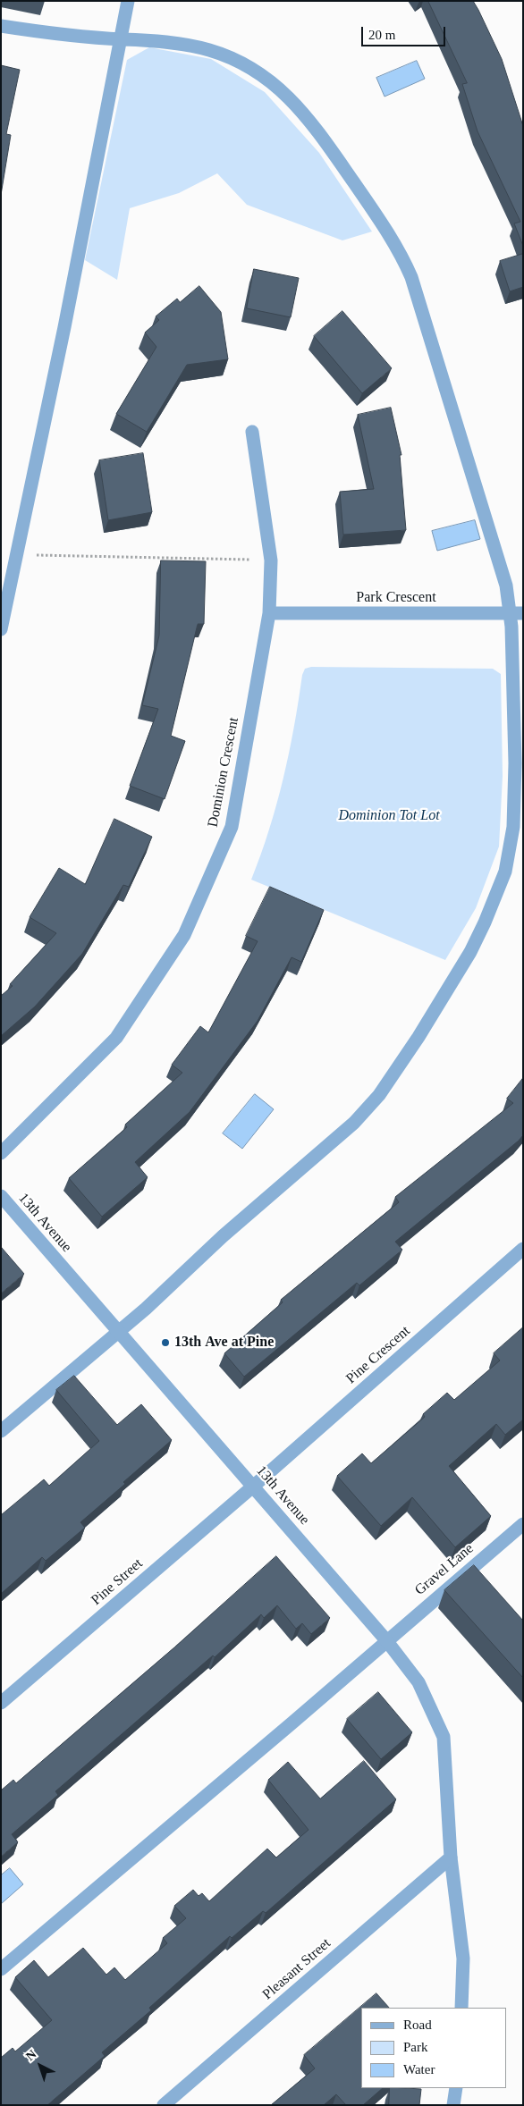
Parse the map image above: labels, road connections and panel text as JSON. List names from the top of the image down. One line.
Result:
{"streets":{"street":["Park Crescent","Dominion Crescent","13th Avenue","Pine Crescent","Gravel Lane","Pine Street","Pleasant Street"]},"crossings":[["Park Crescent","Dominion Crescent"],["13th Avenue","Pine Crescent"],["13th Avenue","Gravel Lane"],["13th Avenue","Pine Street"],["13th Avenue","Pleasant Street"],["Pine Crescent","Pine Street"]],"parks":["Dominion Tot Lot"],"places":["13th Ave at Pine"],"legend":["Road","Park","Water"],"scale_bar":"20 m","north":"top left"}
